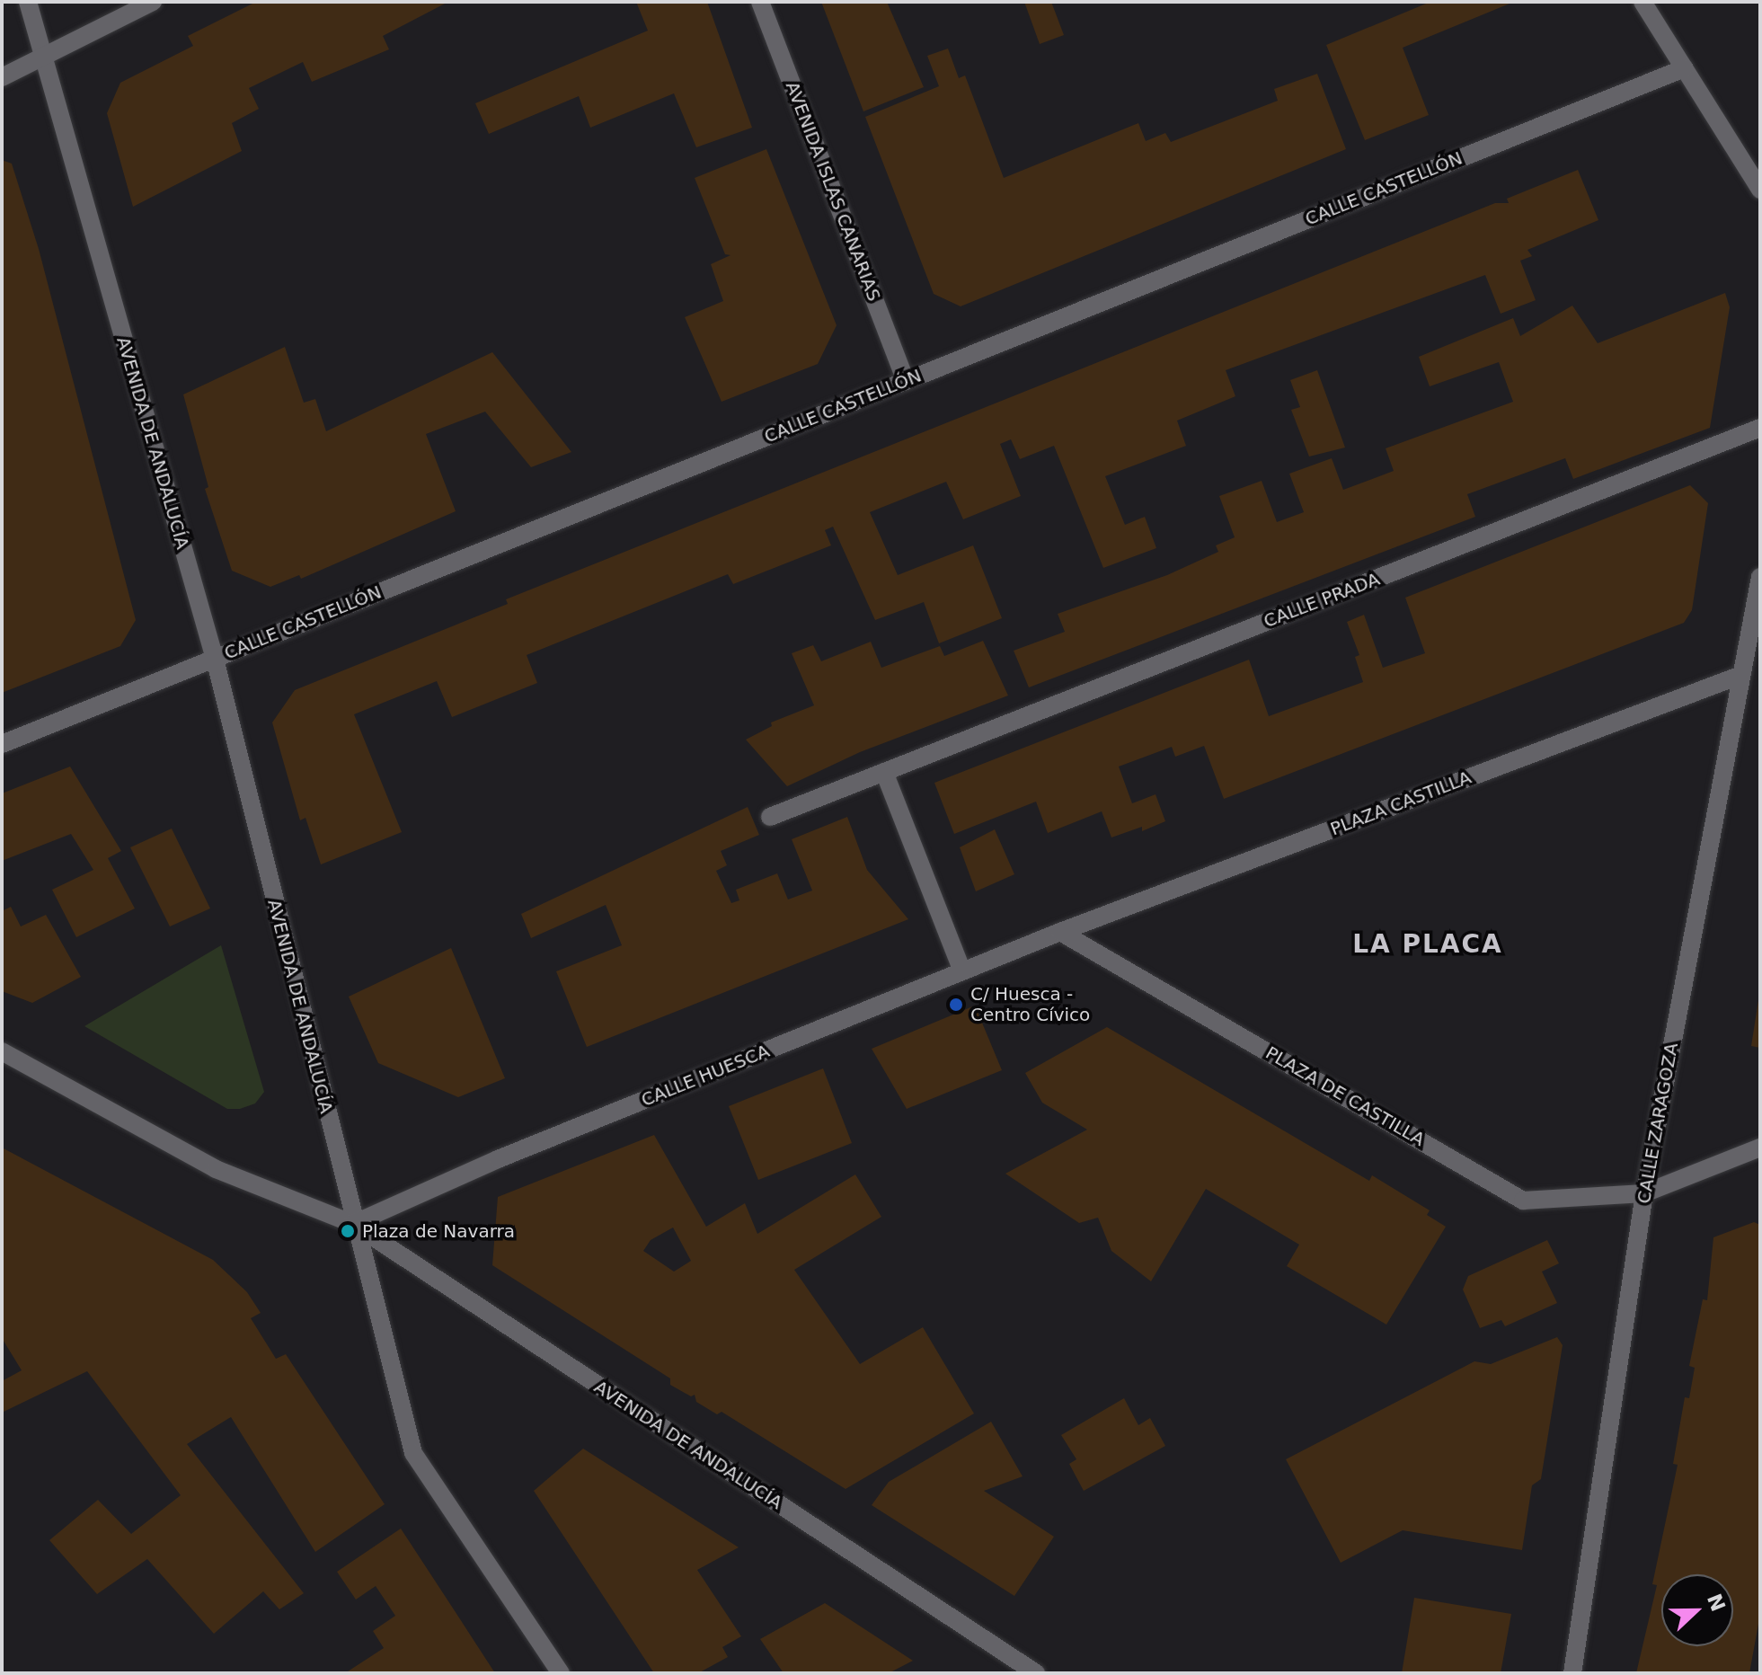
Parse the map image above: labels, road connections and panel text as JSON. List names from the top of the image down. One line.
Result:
{"streets":{"street":["CALLE CASTELLÓN","AVENIDA ISLAS CANARIAS","AVENIDA DE ANDALUCÍA","CALLE PRADA","PLAZA CASTILLA","CALLE HUESCA","PLAZA DE CASTILLA","CALLE ZARAGOZA"]},"crossings":[["CALLE CASTELLÓN","AVENIDA ISLAS CANARIAS"],["CALLE CASTELLÓN","AVENIDA DE ANDALUCÍA"],["AVENIDA DE ANDALUCÍA","CALLE HUESCA"],["PLAZA CASTILLA","CALLE HUESCA"],["PLAZA CASTILLA","PLAZA DE CASTILLA"],["PLAZA CASTILLA","CALLE ZARAGOZA"],["CALLE HUESCA","PLAZA DE CASTILLA"],["PLAZA DE CASTILLA","CALLE ZARAGOZA"]],"districts":["LA PLACA"],"places":["C/ Huesca - Centro Cívico","Plaza de Navarra"],"north":"right"}
